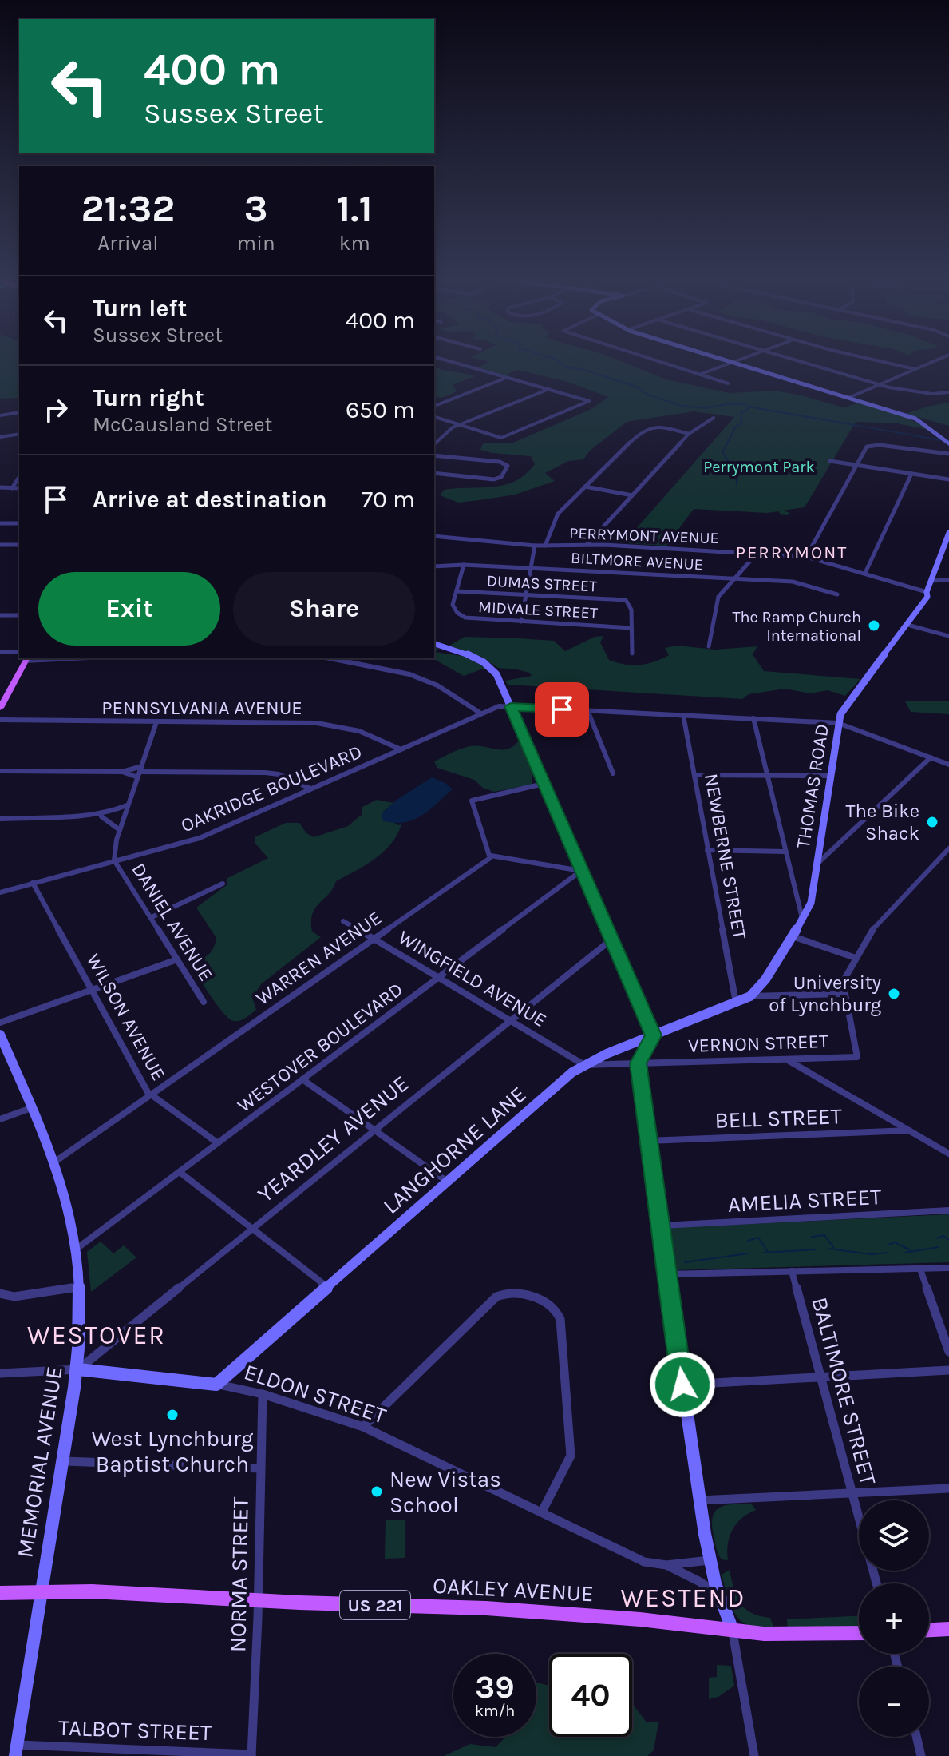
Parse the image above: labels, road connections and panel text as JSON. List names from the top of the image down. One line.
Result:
{"streets":{"main road":["OAKLEY AVENUE","US 221"],"street":["PERRYMONT AVENUE","BILTMORE AVENUE","DUMAS STREET","MIDVALE STREET","PENNSYLVANIA AVENUE","THOMAS ROAD","OAKRIDGE BOULEVARD","NEWBERNE STREET","DANIEL AVENUE","WARREN AVENUE","WINGFIELD AVENUE","WILSON AVENUE","VERNON STREET","WESTOVER BOULEVARD","BELL STREET","YEARDLEY AVENUE","LANGHORNE LANE","AMELIA STREET","BALTIMORE STREET","ELDON STREET","MEMORIAL AVENUE","NORMA STREET","TALBOT STREET"]},"crossings":[["PERRYMONT AVENUE","THOMAS ROAD"],["BILTMORE AVENUE","MIDVALE STREET"],["DUMAS STREET","MIDVALE STREET"],["PENNSYLVANIA AVENUE","OAKRIDGE BOULEVARD"],["THOMAS ROAD","OAKRIDGE BOULEVARD"],["THOMAS ROAD","LANGHORNE LANE"],["OAKRIDGE BOULEVARD","NEWBERNE STREET"],["OAKRIDGE BOULEVARD","DANIEL AVENUE"],["OAKRIDGE BOULEVARD","WILSON AVENUE"],["NEWBERNE STREET","LANGHORNE LANE"],["WARREN AVENUE","WINGFIELD AVENUE"],["WARREN AVENUE","WILSON AVENUE"],["WARREN AVENUE","MEMORIAL AVENUE"],["WINGFIELD AVENUE","VERNON STREET"],["WINGFIELD AVENUE","WESTOVER BOULEVARD"],["WINGFIELD AVENUE","YEARDLEY AVENUE"],["WINGFIELD AVENUE","LANGHORNE LANE"],["WILSON AVENUE","WESTOVER BOULEVARD"],["VERNON STREET","LANGHORNE LANE"],["WESTOVER BOULEVARD","MEMORIAL AVENUE"],["YEARDLEY AVENUE","ELDON STREET"],["YEARDLEY AVENUE","MEMORIAL AVENUE"],["LANGHORNE LANE","ELDON STREET"],["ELDON STREET","MEMORIAL AVENUE"],["ELDON STREET","NORMA STREET"],["MEMORIAL AVENUE","OAKLEY AVENUE"],["MEMORIAL AVENUE","TALBOT STREET"],["NORMA STREET","OAKLEY AVENUE"],["NORMA STREET","TALBOT STREET"]],"districts":["PERRYMONT","WESTOVER","WESTEND"],"parks":["Perrymont Park"],"places":["The Ramp Church International","The Bike Shack","University of Lynchburg","West Lynchburg Baptist Church","New Vistas School"],"page":{"turn":["400 m","Sussex Street"],"eta":["21:32","Arrival","3","min","1.1","km"],"list":[{"name":"Turn left","note":"Sussex Street","value":"400 m"},{"name":"Turn right","note":"McCausland Street","value":"650 m"},{"name":"Arrive at destination","value":"70 m"}],"buttons":["Exit","Share"],"map_buttons":["+","−"],"speed":"39 km/h","limit":"40"}}
